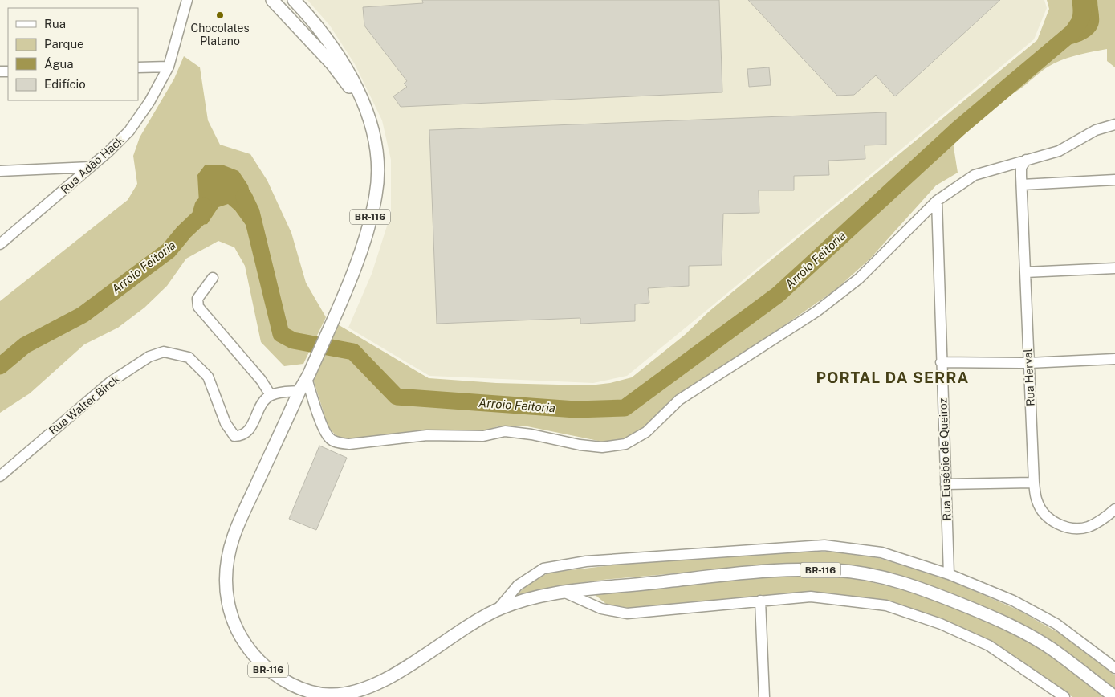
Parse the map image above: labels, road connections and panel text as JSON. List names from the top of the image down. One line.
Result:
{"streets":{"main road":["BR-116"],"street":["Rua Adão Hack","Rua Herval","Rua Walter Birck","Rua Eusébio de Queiroz"]},"districts":["PORTAL DA SERRA"],"water":["Arroio Feitoria"],"places":["Chocolates Platano"],"legend":["Rua","Parque","Água","Edifício"]}
